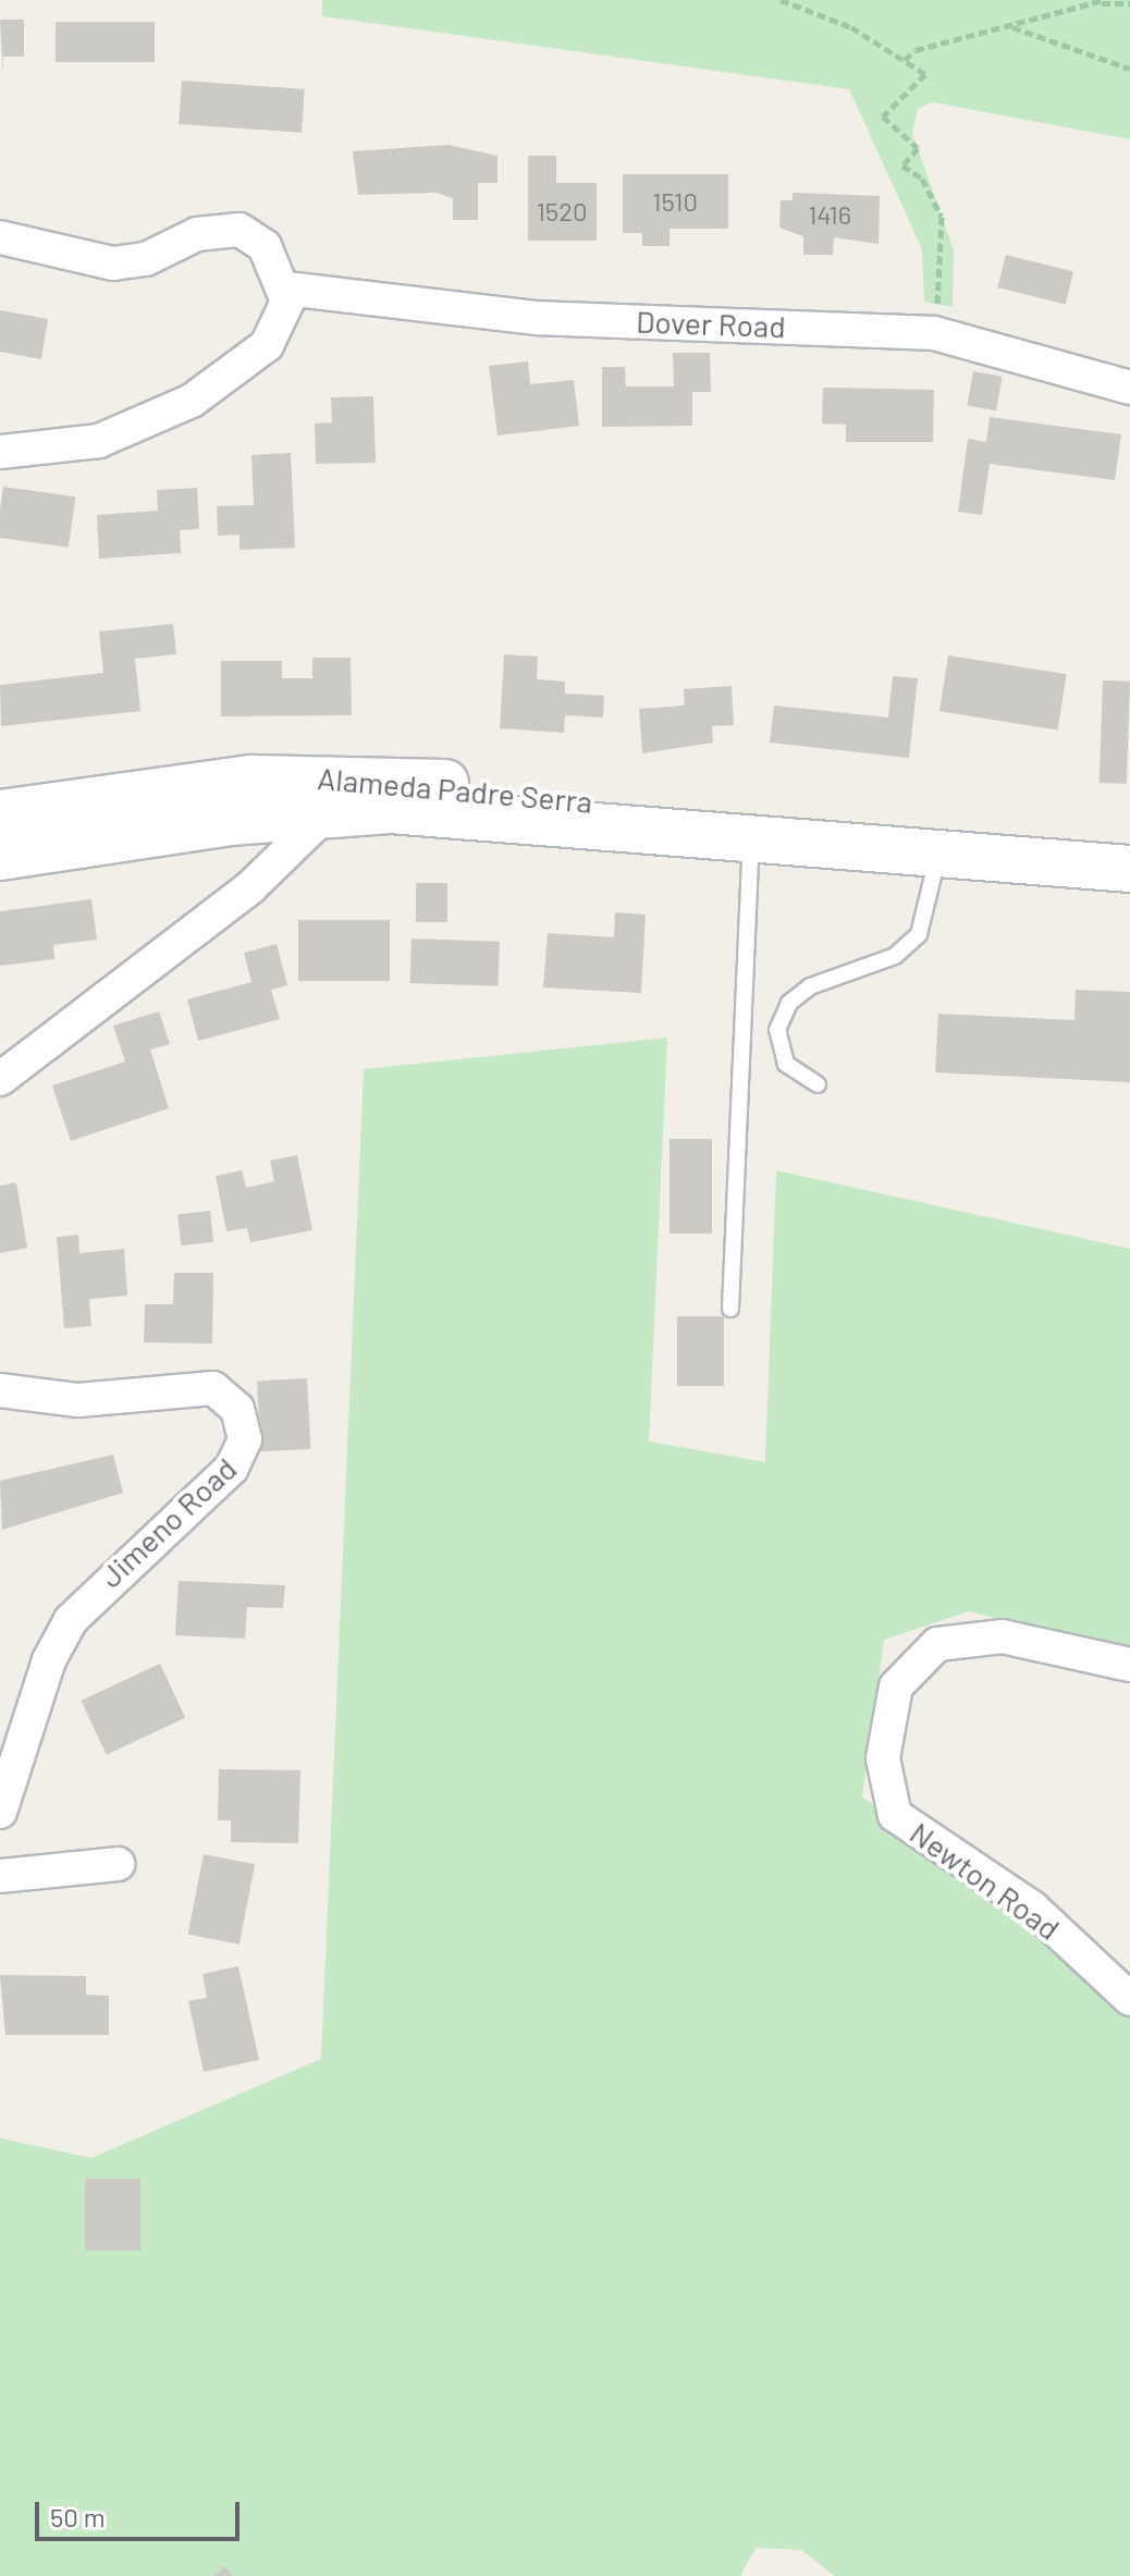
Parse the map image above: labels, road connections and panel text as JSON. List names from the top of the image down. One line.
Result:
{"streets":{"street":["Dover Road","Alameda Padre Serra","Jimeno Road","Newton Road"]},"house_numbers":["1510","1520","1416"],"scale_bar":"50 m"}
